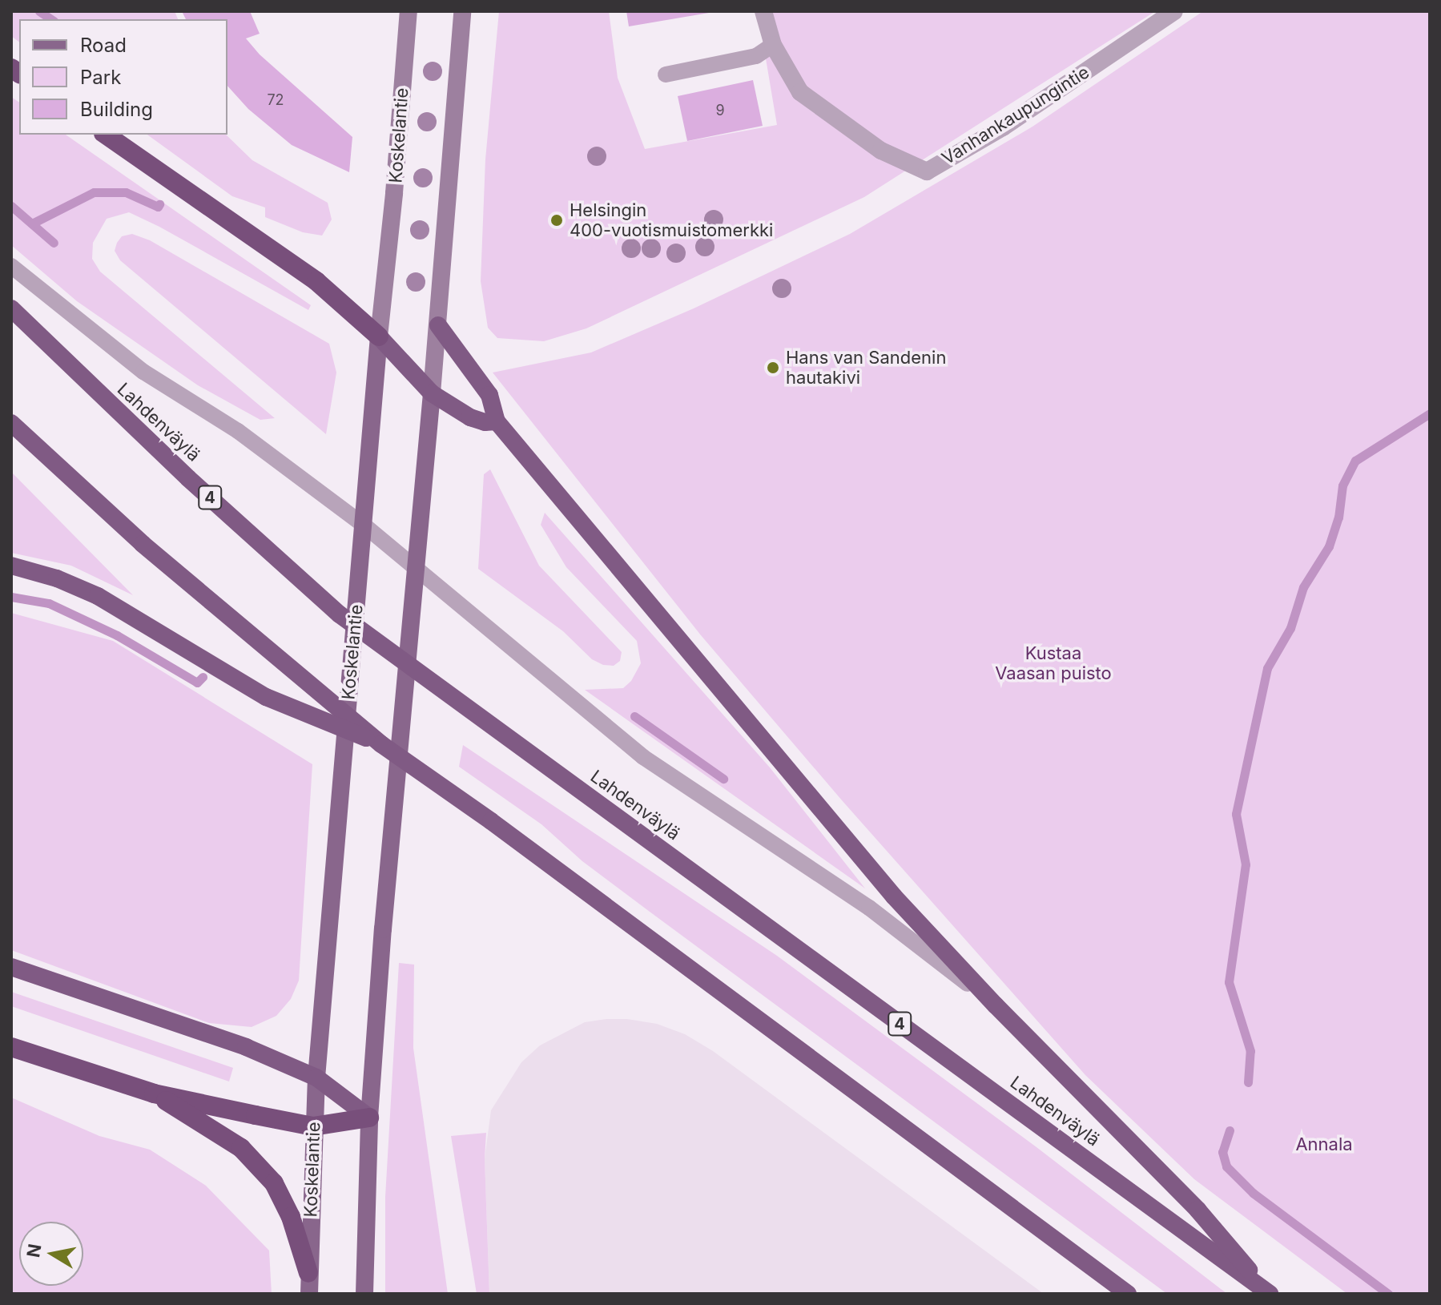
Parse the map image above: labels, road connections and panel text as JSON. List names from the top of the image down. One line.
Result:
{"streets":{"highway":["Lahdenväylä","4"],"main road":["Koskelantie"],"street":["Vanhankaupungintie"]},"parks":["Kustaa Vaasan puisto","Annala"],"places":["Helsingin 400-vuotismuistomerkki","Hans van Sandenin hautakivi"],"house_numbers":["72","9"],"legend":["Road","Park","Building"],"north":"left"}
